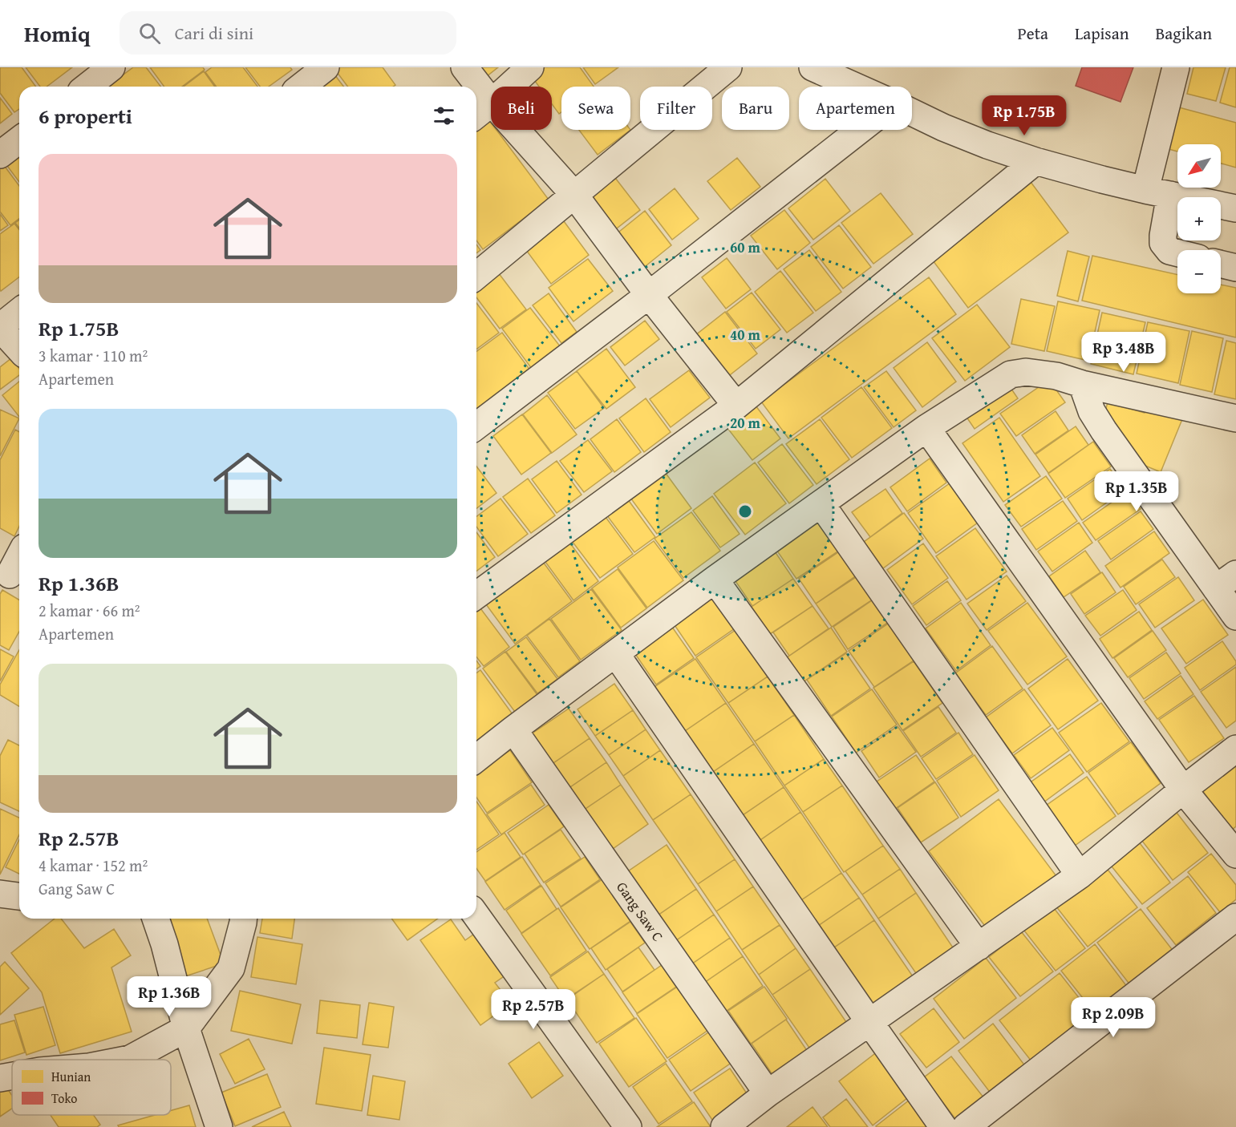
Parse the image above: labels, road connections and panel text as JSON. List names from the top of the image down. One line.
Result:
{"streets":{"street":["Gang Saw C"]},"legend":["Hunian","Toko"],"north":"bottom left","page":{"header":"Homiq","search":"Cari di sini","nav":["Peta","Lapisan","Bagikan"],"chip":["Beli","Sewa","Filter","Baru","Apartemen"],"heading":"6 properti","price":["Rp 1.75B","Rp 3.48B","Rp 1.35B","Rp 1.36B","Rp 2.57B","Rp 2.09B"],"map_buttons":["+","−"],"list":[{"name":"Rp 1.75B","note":"3 kamar · 110 m² · Apartemen"},{"name":"Rp 1.36B","note":"2 kamar · 66 m² · Apartemen"},{"name":"Rp 2.57B","note":"4 kamar · 152 m² · Gang Saw C"}]},"rings":["60 m","40 m","20 m"]}
